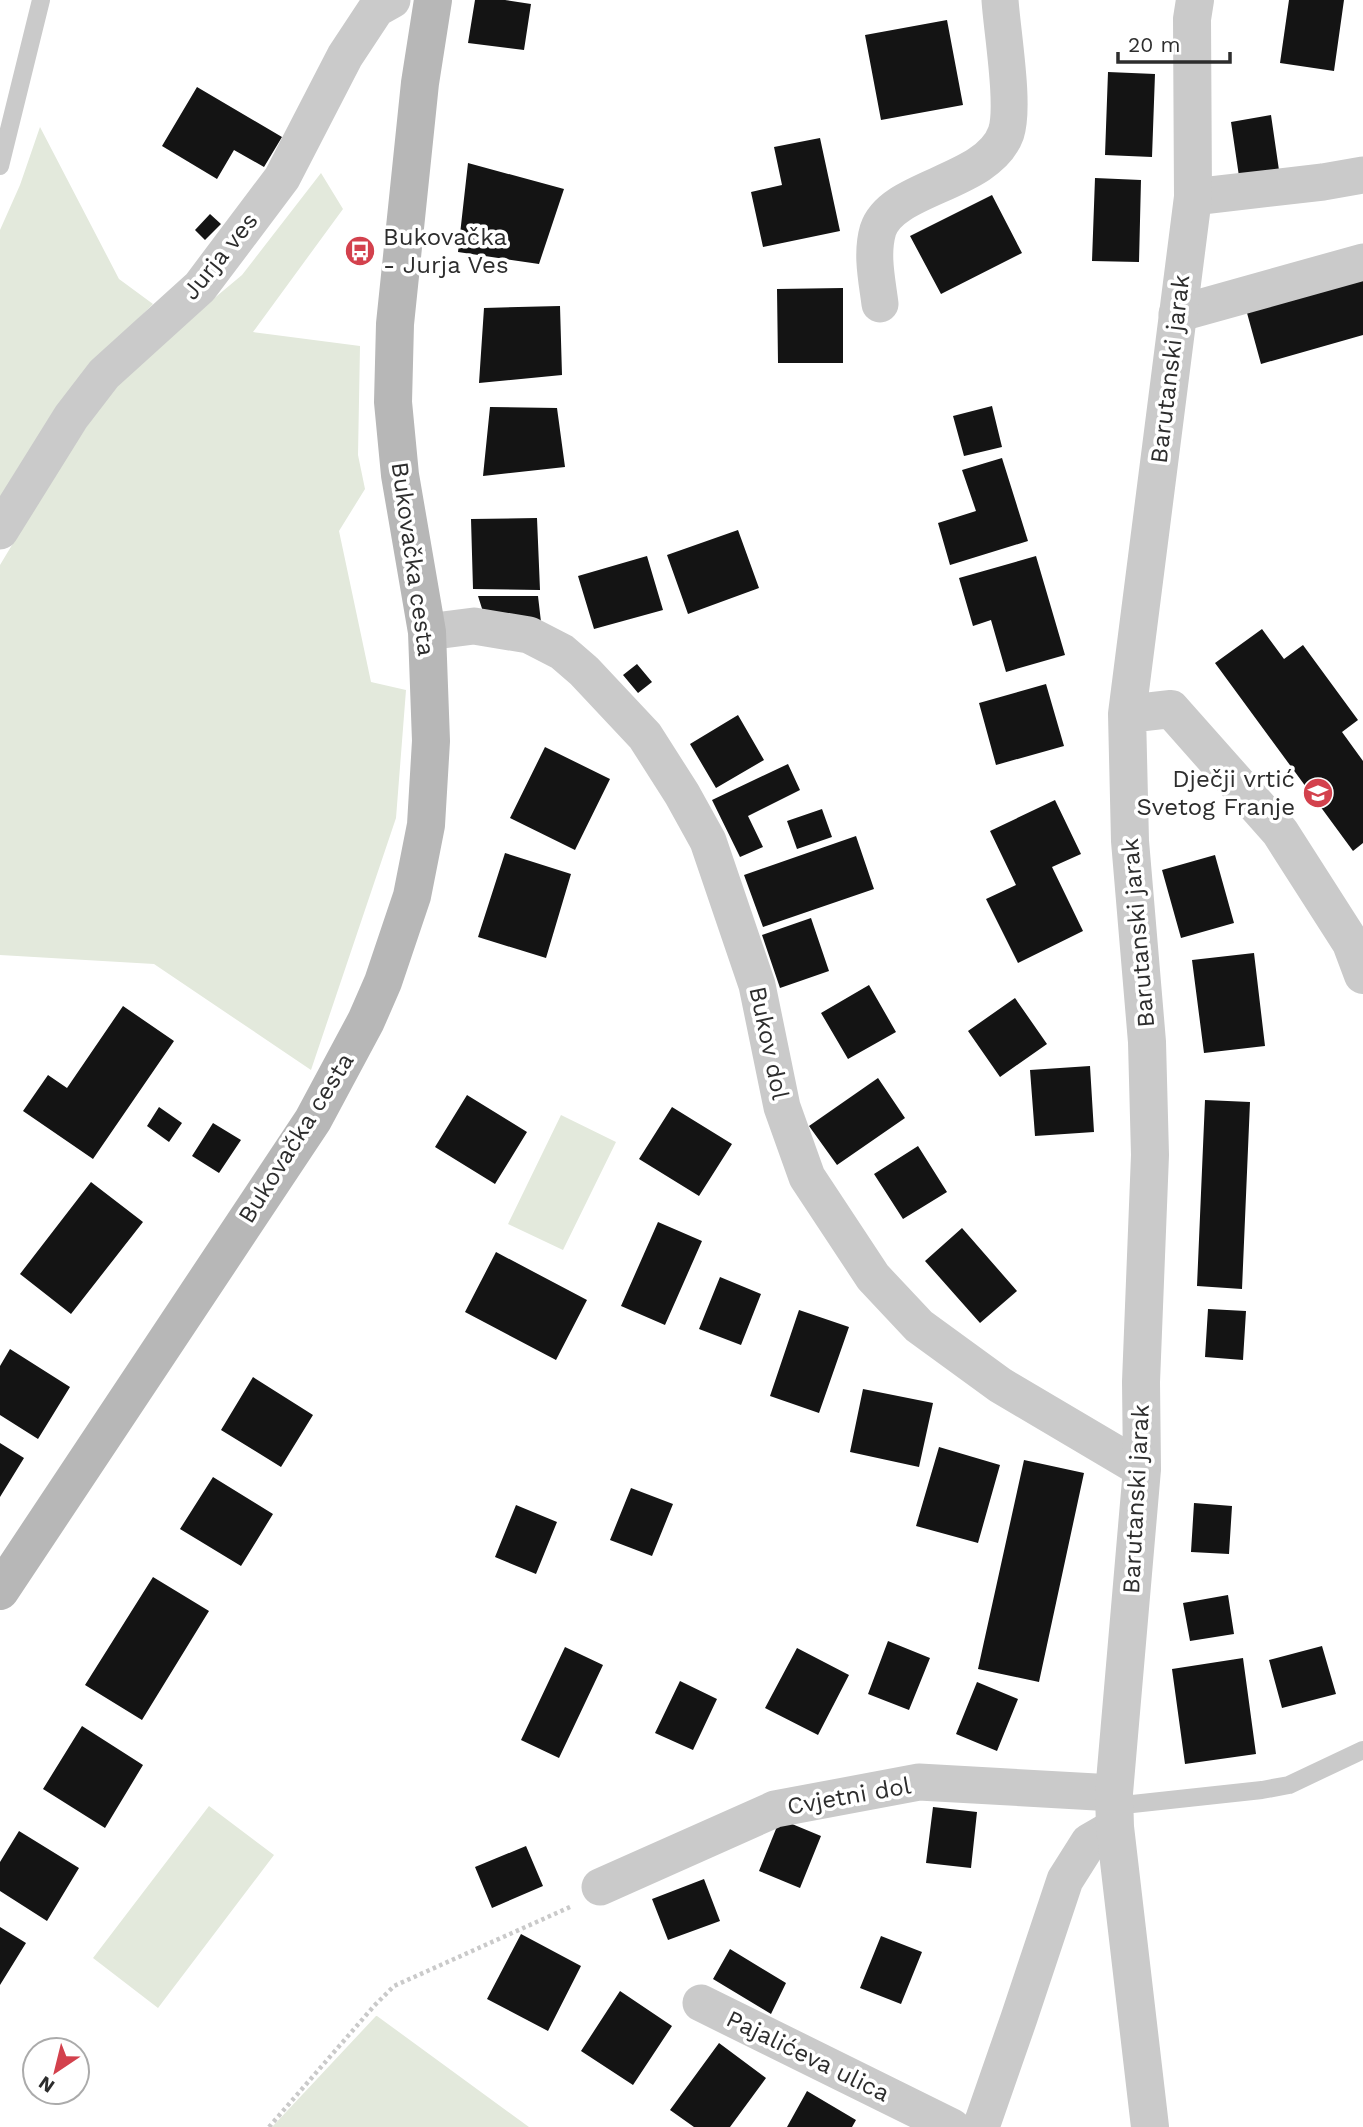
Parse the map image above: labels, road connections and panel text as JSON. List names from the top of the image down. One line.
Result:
{"streets":{"main road":["Bukovačka cesta"],"street":["Jurja ves","Barutanski jarak","Bukov dol","Cvjetni dol","Pajalićeva ulica"]},"crossings":[["Barutanski jarak","Bukov dol"],["Barutanski jarak","Cvjetni dol"],["Bukovačka cesta","Bukov dol"]],"places":{"bus stop":["Bukovačka - Jurja Ves"],"school or university":["Dječji vrtić Svetog Franje"]},"scale_bar":"20 m","north":"bottom left"}
